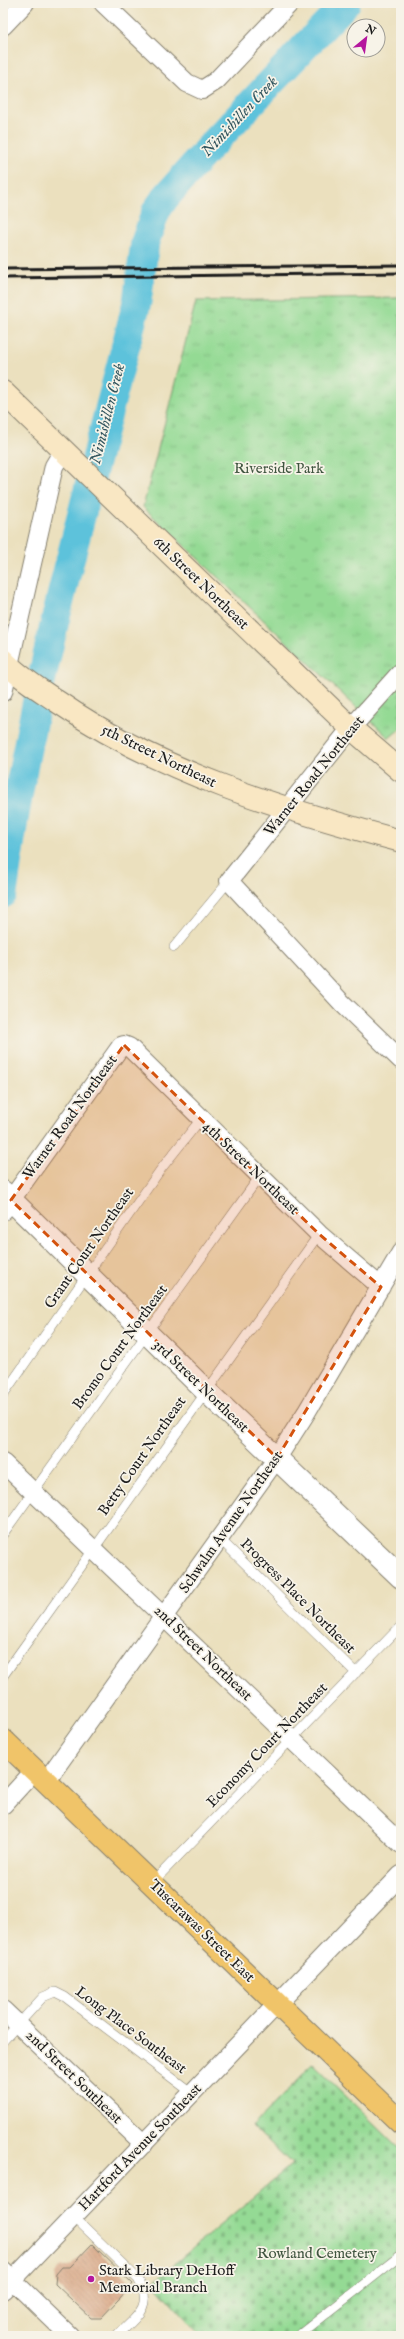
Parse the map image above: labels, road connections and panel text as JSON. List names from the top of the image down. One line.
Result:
{"streets":{"main road":["6th Street Northeast","5th Street Northeast","Tuscarawas Street East"],"street":["Warner Road Northeast","4th Street Northeast","3rd Street Northeast","Schwalm Avenue Northeast","2nd Street Northeast","2nd Street Southeast","Hartford Avenue Southeast"],"lane":["Grant Court Northeast","Bromo Court Northeast","Betty Court Northeast","Progress Place Northeast","Economy Court Northeast","Long Place Southeast"]},"crossings":[["6th Street Northeast","Warner Road Northeast"],["5th Street Northeast","Warner Road Northeast"],["Warner Road Northeast","4th Street Northeast"],["Warner Road Northeast","3rd Street Northeast"],["4th Street Northeast","Grant Court Northeast"],["4th Street Northeast","Bromo Court Northeast"],["4th Street Northeast","Betty Court Northeast"],["4th Street Northeast","Schwalm Avenue Northeast"],["Grant Court Northeast","3rd Street Northeast"],["Bromo Court Northeast","3rd Street Northeast"],["Bromo Court Northeast","2nd Street Northeast"],["3rd Street Northeast","Betty Court Northeast"],["3rd Street Northeast","Schwalm Avenue Northeast"],["Betty Court Northeast","2nd Street Northeast"],["Schwalm Avenue Northeast","Progress Place Northeast"],["Schwalm Avenue Northeast","2nd Street Northeast"],["Schwalm Avenue Northeast","Tuscarawas Street East"],["Progress Place Northeast","Economy Court Northeast"],["2nd Street Northeast","Economy Court Northeast"],["Economy Court Northeast","Tuscarawas Street East"],["Tuscarawas Street East","Hartford Avenue Southeast"],["Long Place Southeast","2nd Street Southeast"],["Long Place Southeast","Hartford Avenue Southeast"],["2nd Street Southeast","Hartford Avenue Southeast"]],"water":["Nimishillen Creek"],"parks":["Riverside Park","Rowland Cemetery"],"places":["Stark Library DeHoff Memorial Branch"],"north":"top right"}
